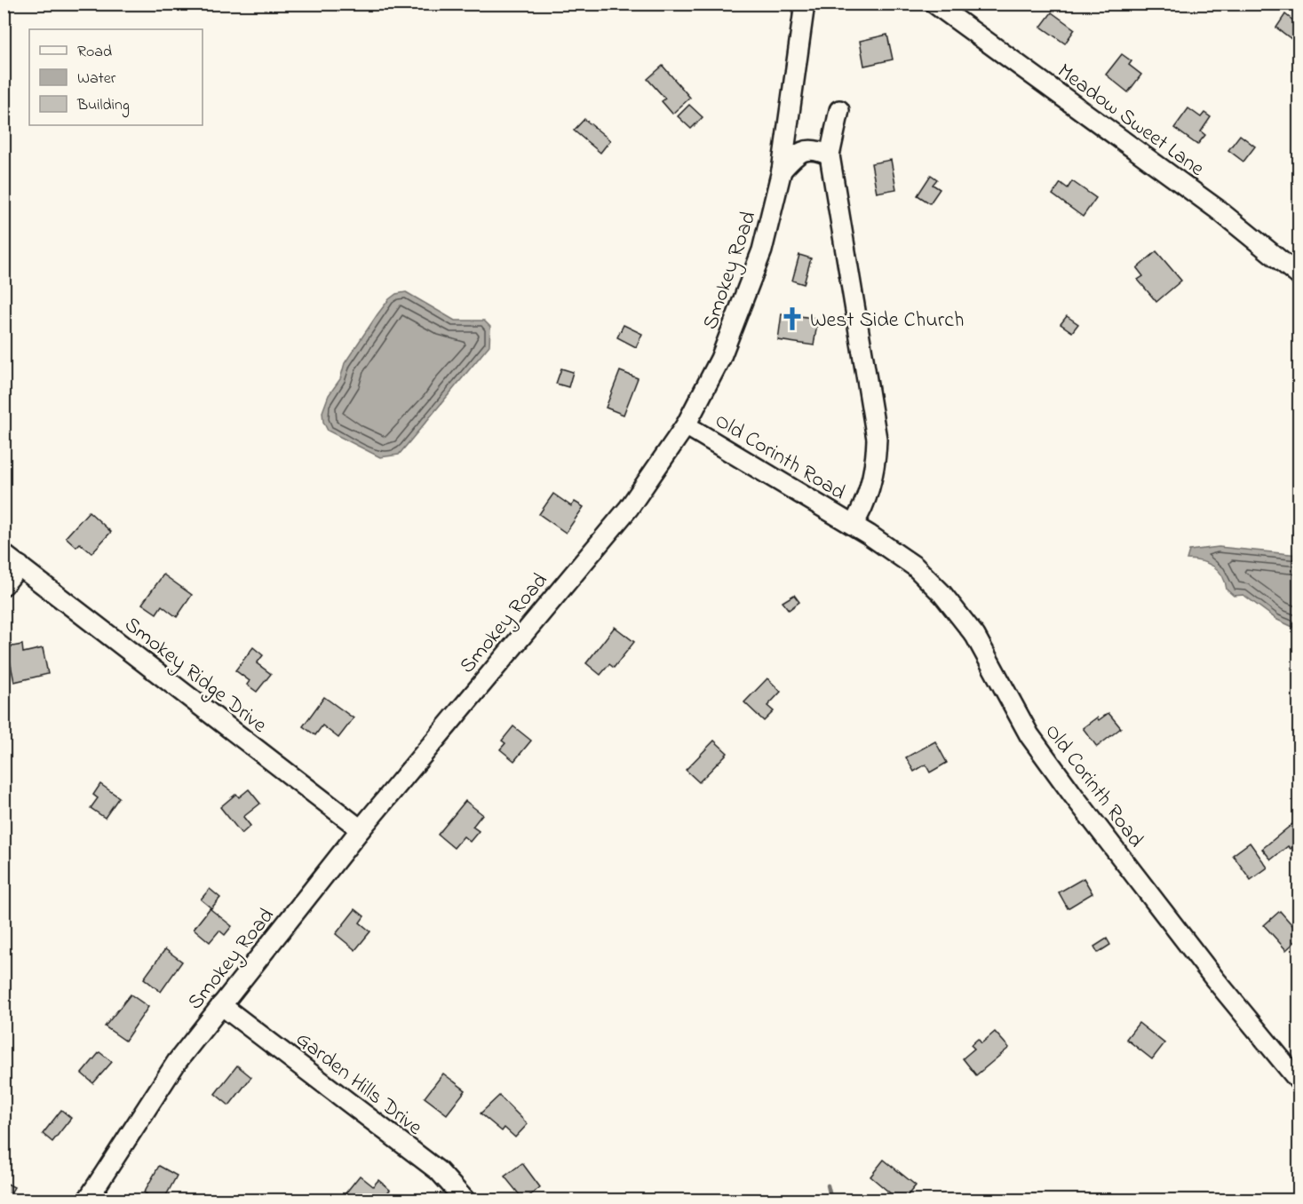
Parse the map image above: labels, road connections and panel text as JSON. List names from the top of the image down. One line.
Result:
{"streets":{"street":["Meadow Sweet Lane","Smokey Road","Old Corinth Road","Smokey Ridge Drive","Garden Hills Drive"]},"crossings":[["Smokey Road","Old Corinth Road"],["Smokey Road","Smokey Ridge Drive"],["Smokey Road","Garden Hills Drive"]],"places":{"church":["West Side Church"]},"legend":["Road","Water","Building"]}
